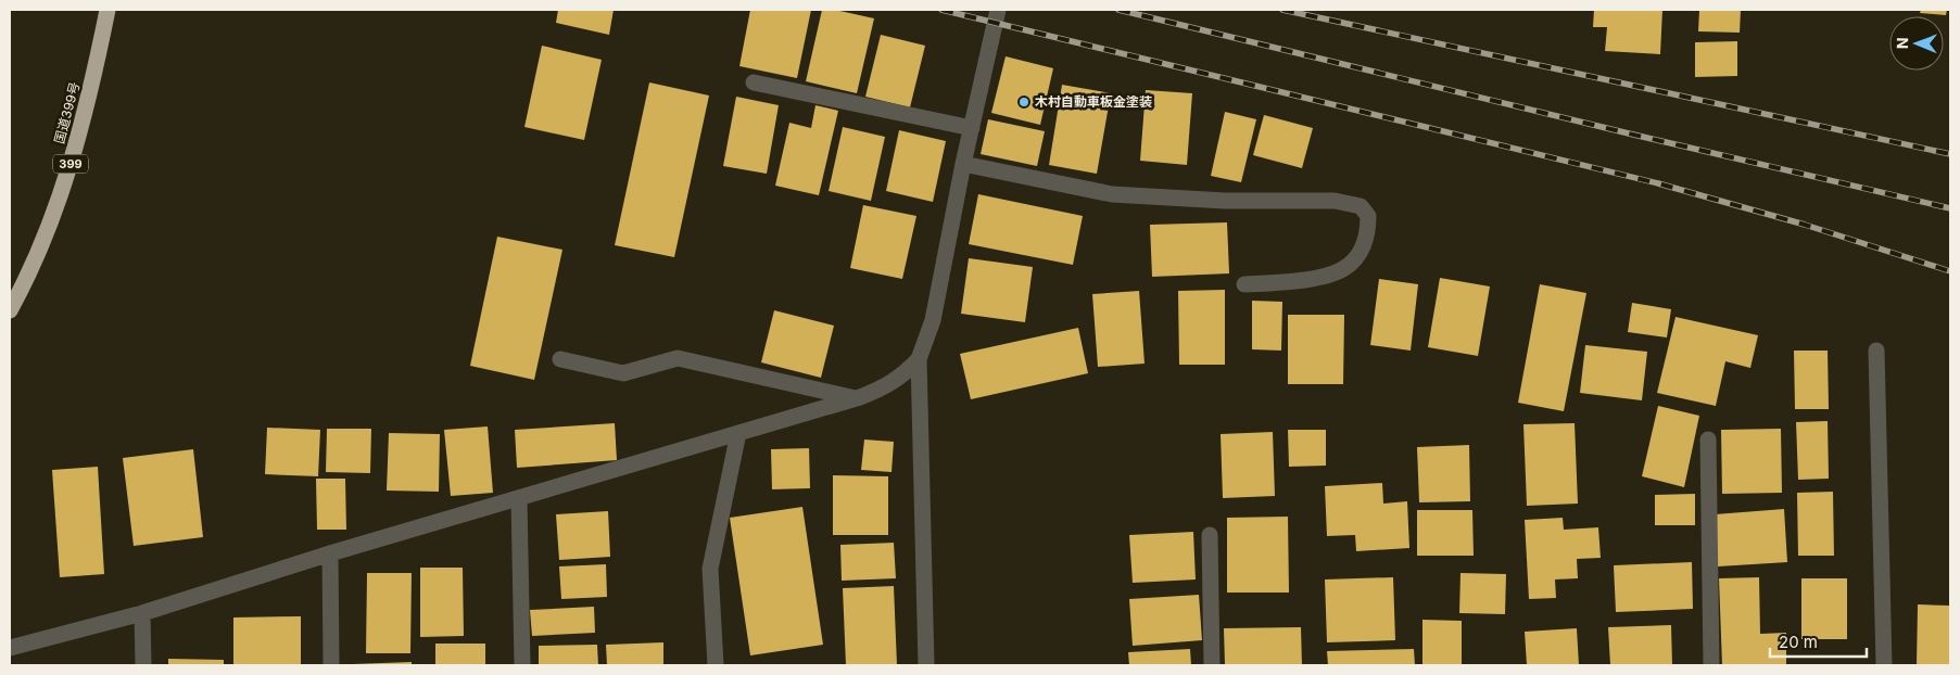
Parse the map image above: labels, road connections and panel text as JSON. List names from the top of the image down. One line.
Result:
{"streets":{"highway":["国道399号","399"]},"places":["木村自動車板金塗装"],"scale_bar":"20 m","north":"left"}
